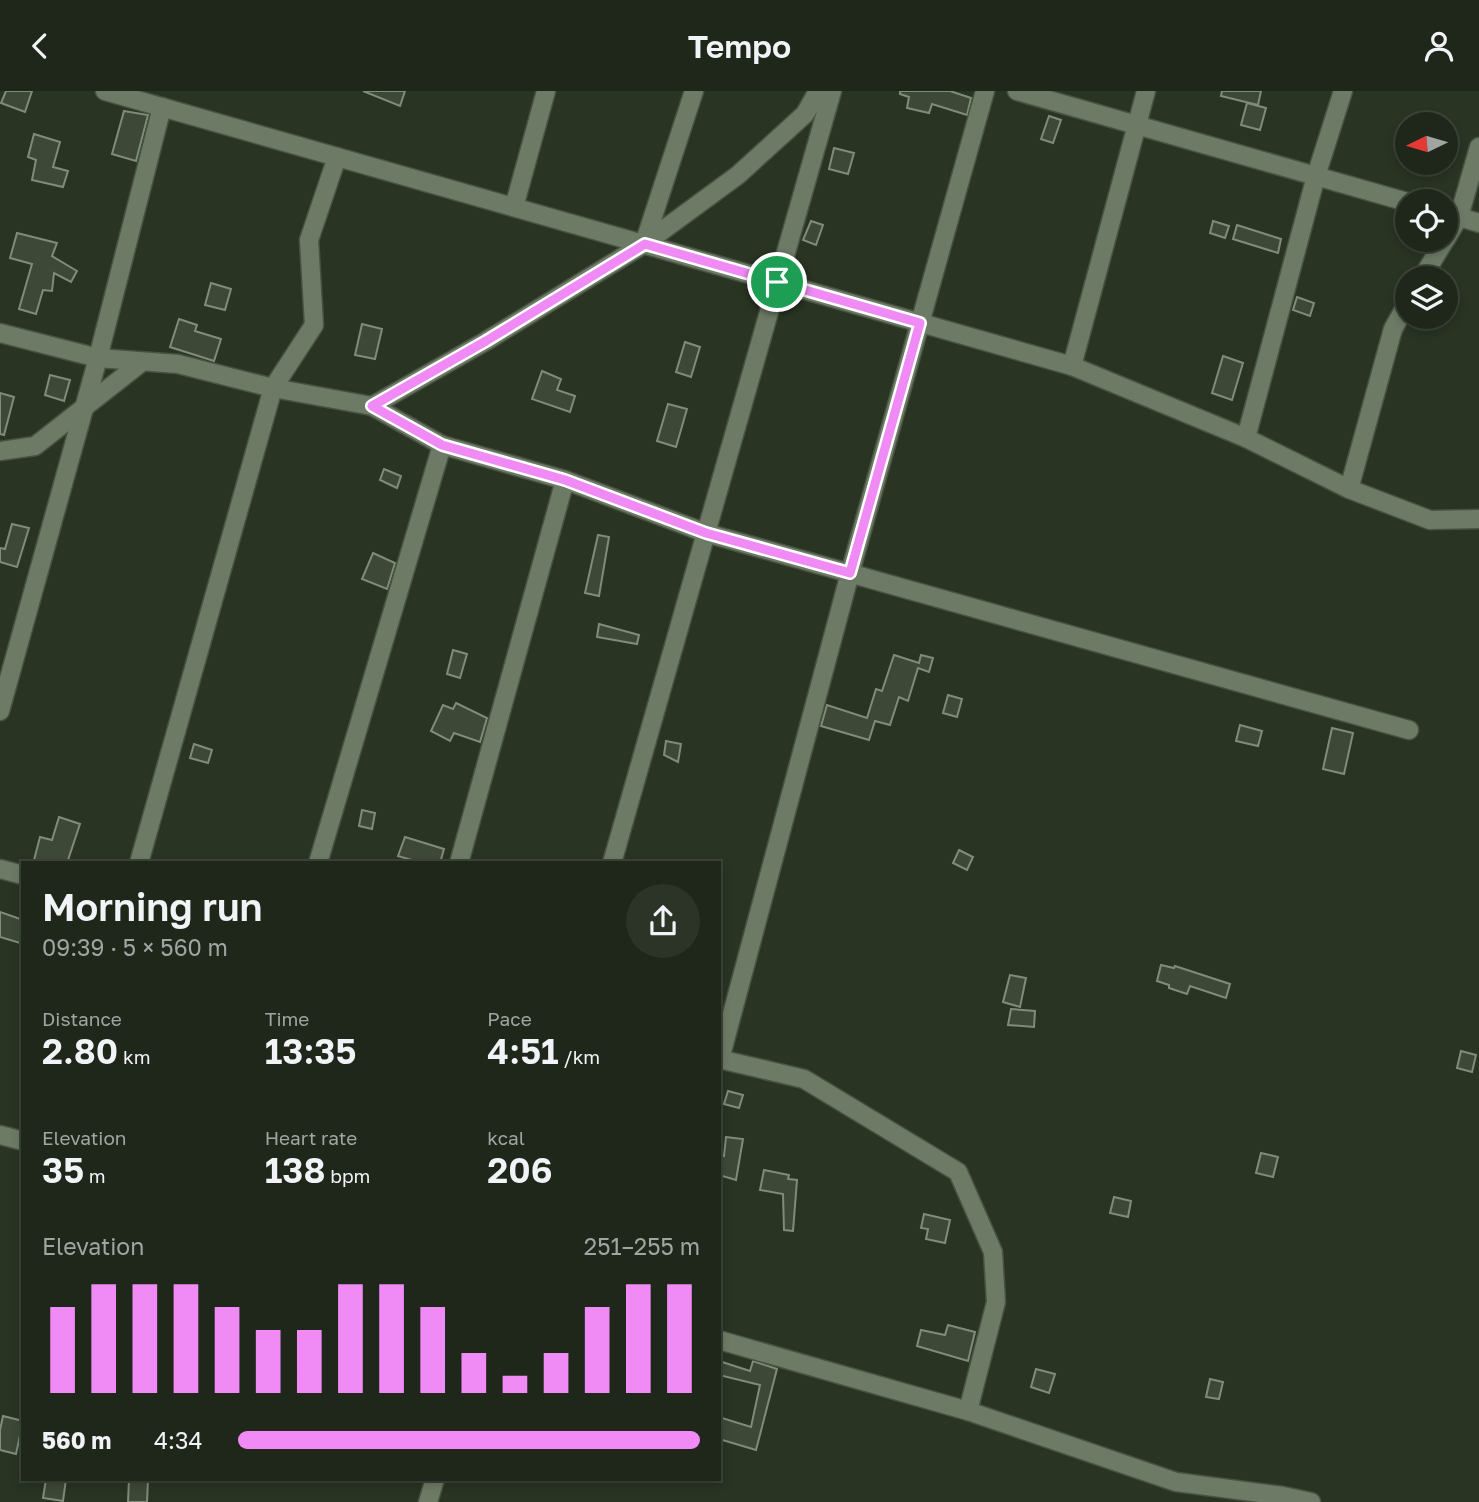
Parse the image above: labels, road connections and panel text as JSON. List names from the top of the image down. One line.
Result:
{"north":"left","page":{"header":"Tempo","heading":["Morning run","09:39 · 5 × 560 m"],"stats":[["Distance","2.80 km"],["Time","13:35"],["Pace","4:51 /km"],["Elevation","35 m"],["Heart rate","138 bpm"],["kcal","206"]],"chart":["Elevation","251–255 m"],"list":[{"name":"560 m","note":"4:34"}]}}
